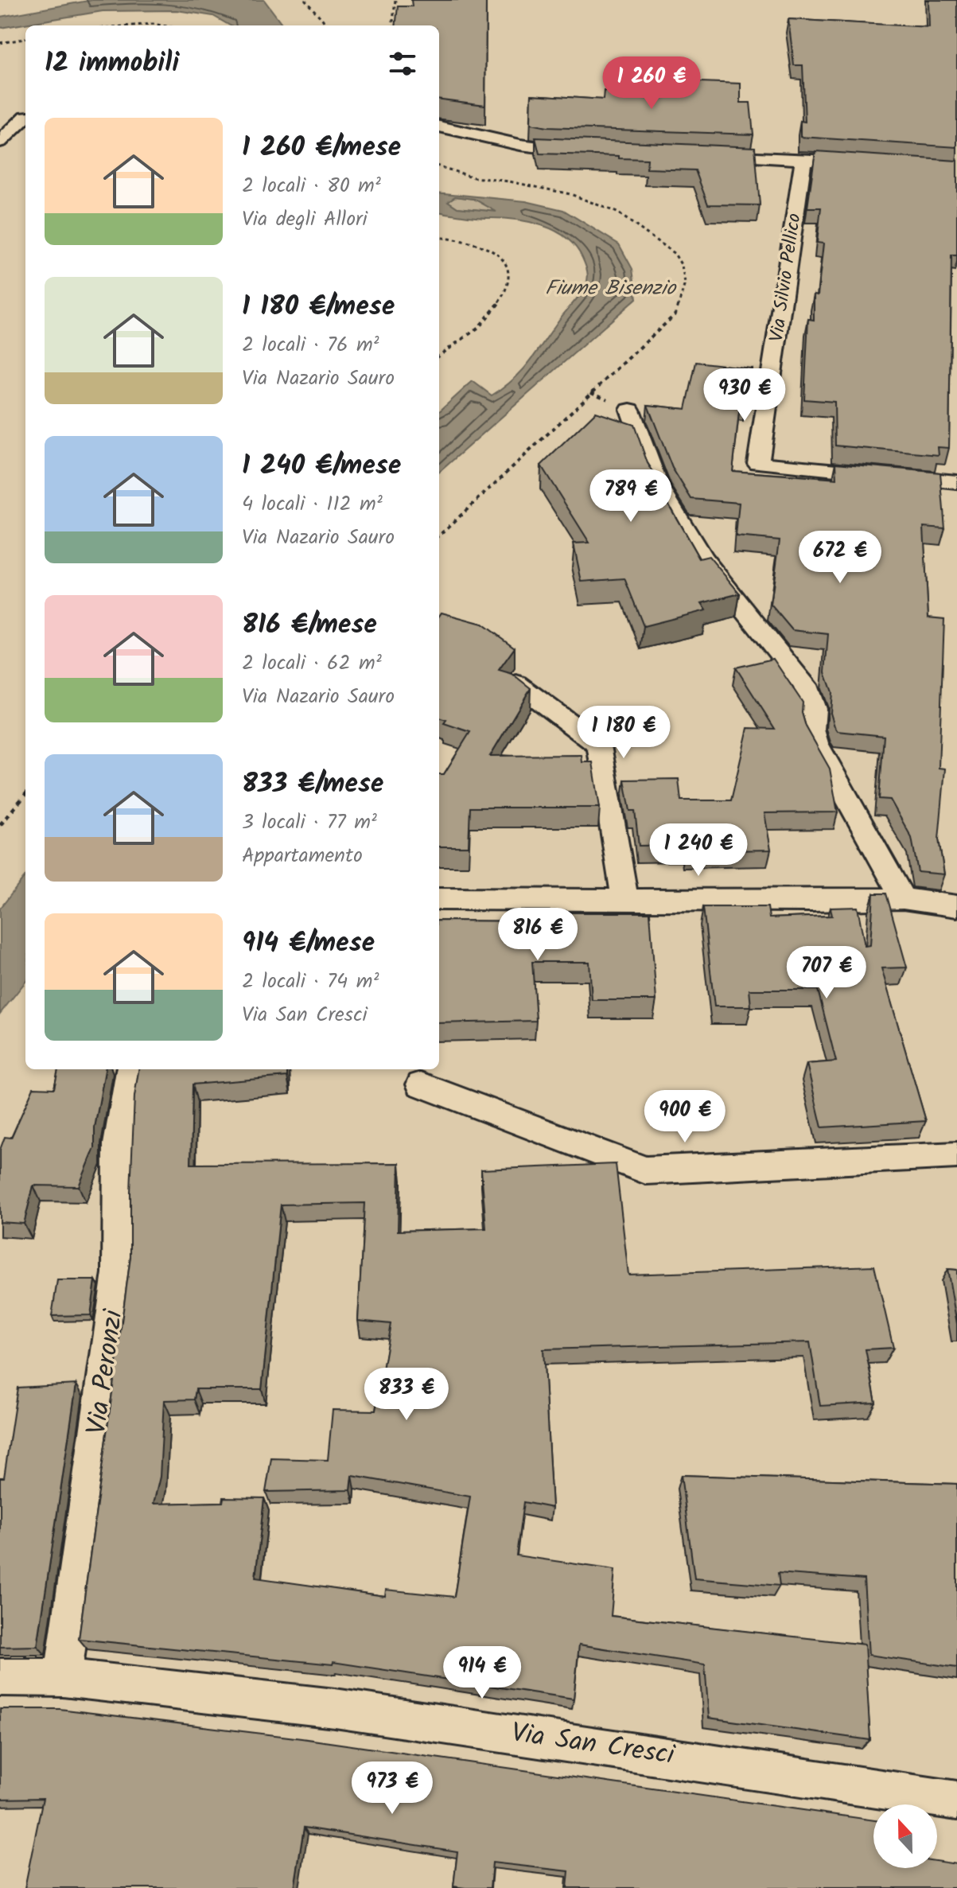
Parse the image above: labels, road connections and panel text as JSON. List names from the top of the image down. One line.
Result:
{"streets":{"street":["Via Silvio Pellico","Via Peronzi","Via San Cresci"]},"crossings":[["Via Peronzi","Via San Cresci"]],"water":["Fiume Bisenzio"],"north":"top","page":{"heading":"12 immobili","price":["1 260 €","930 €","789 €","672 €","1 180 €","1 240 €","816 €","707 €","900 €","833 €","914 €","973 €"],"list":[{"name":"1 260 €/mese","note":"2 locali · 80 m² · Via degli Allori"},{"name":"1 180 €/mese","note":"2 locali · 76 m² · Via Nazario Sauro"},{"name":"1 240 €/mese","note":"4 locali · 112 m² · Via Nazario Sauro"},{"name":"816 €/mese","note":"2 locali · 62 m² · Via Nazario Sauro"},{"name":"833 €/mese","note":"3 locali · 77 m² · Appartamento"},{"name":"914 €/mese","note":"2 locali · 74 m² · Via San Cresci"}]}}
